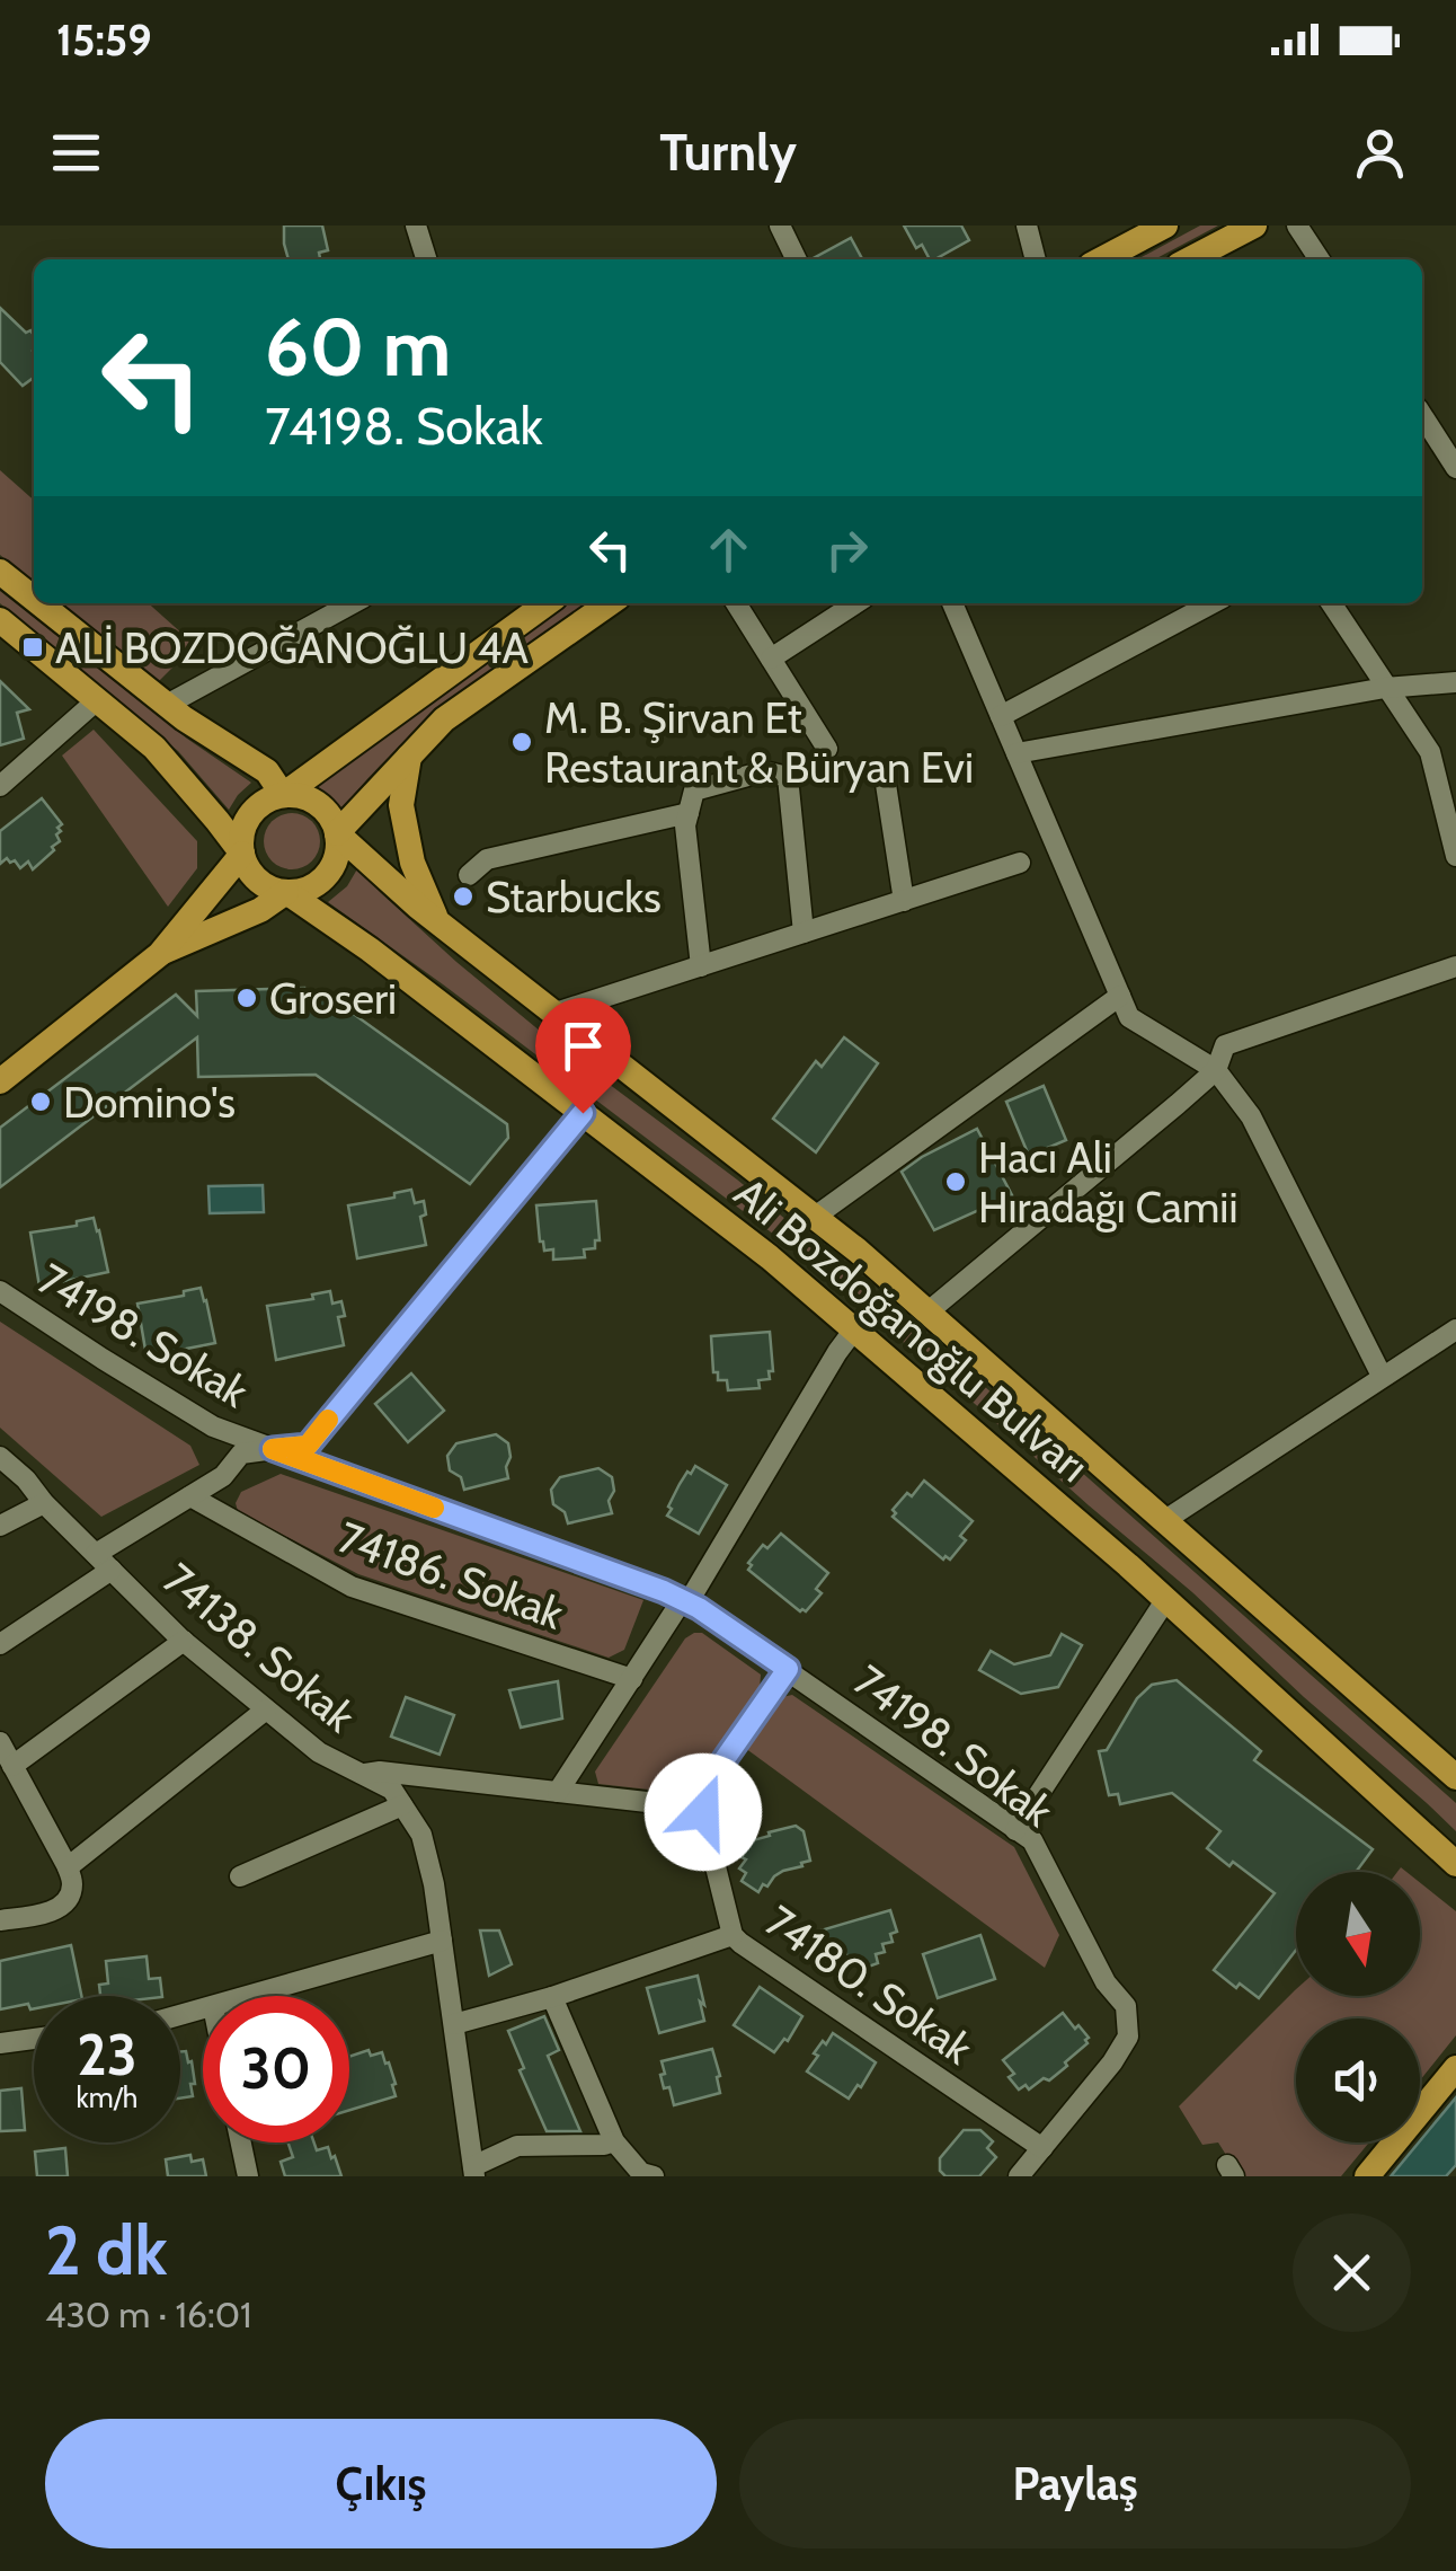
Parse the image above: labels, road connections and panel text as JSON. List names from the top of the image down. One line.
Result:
{"streets":{"main road":["Ali Bozdoğanoğlu Bulvarı"],"street":["74198. Sokak","74186. Sokak","74138. Sokak","74180. Sokak"]},"crossings":[["74198. Sokak","74180. Sokak"]],"places":{"transit":["ALİ BOZDOĞANOĞLU 4A"],"other":["M. B. Şirvan Et Restaurant & Büryan Evi","Starbucks","Groseri","Domino's","Hacı Ali Hıradağı Camii"]},"north":"bottom","page":{"status":"15:59","header":"Turnly","turn":["60 m","74198. Sokak"],"speed":"23 km/h","limit":"30","heading":["2 dk","430 m · 16:01"],"buttons":["Çıkış","Paylaş"]}}
